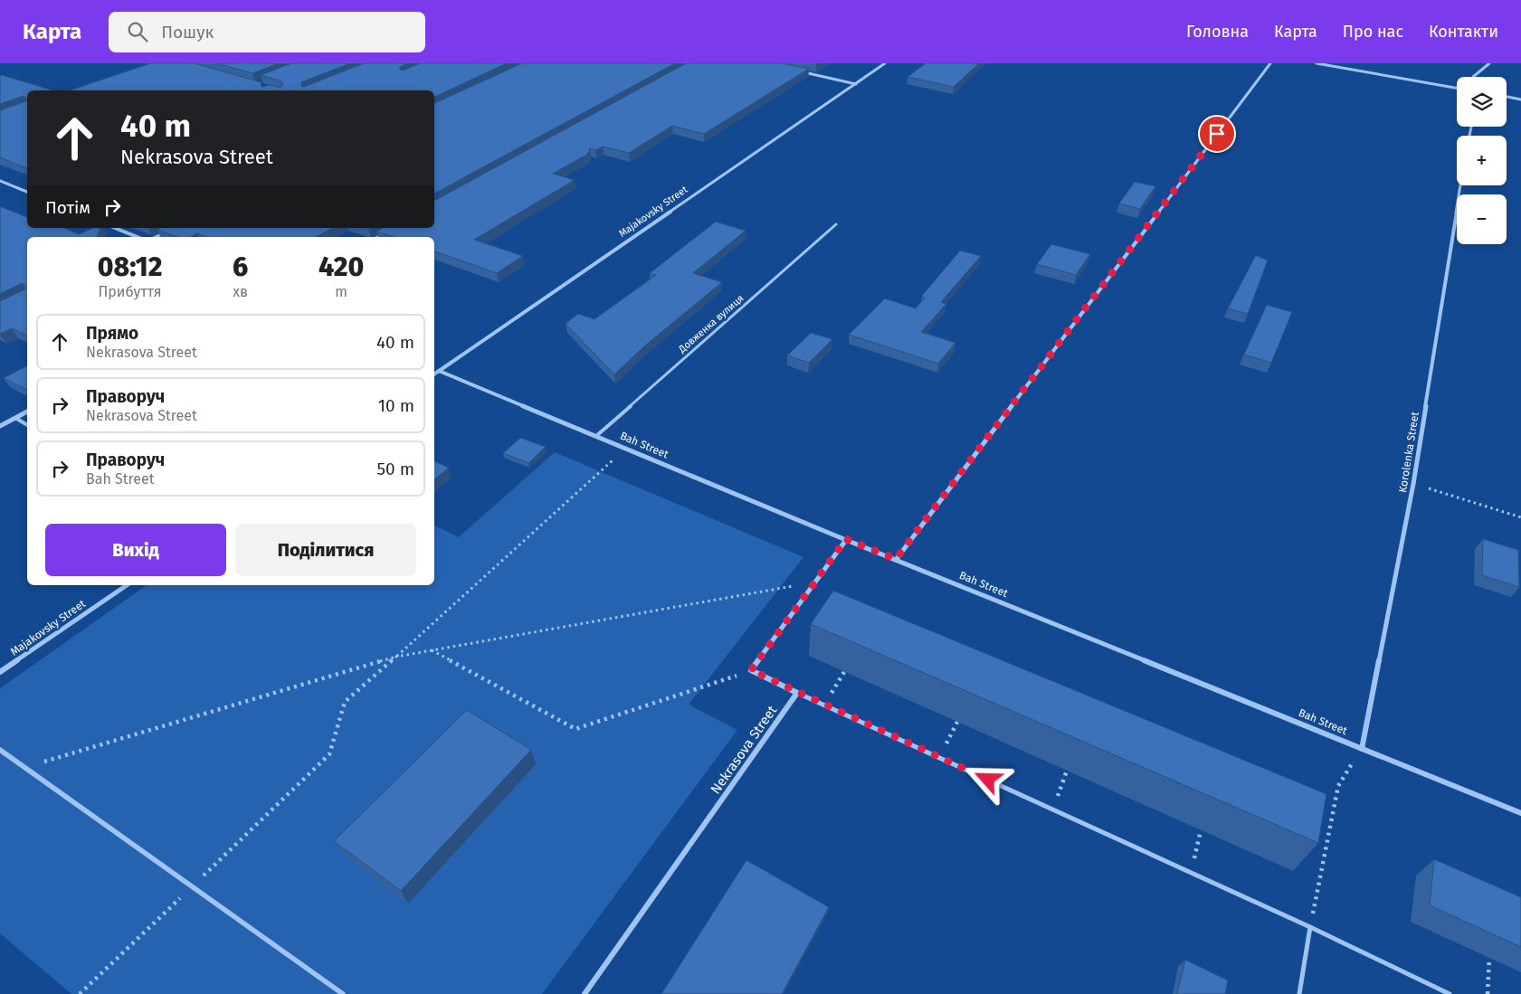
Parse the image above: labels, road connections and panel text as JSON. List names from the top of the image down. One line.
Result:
{"streets":{"street":["Majakovsky Street","Bah Street","Korolenka Street","Nekrasova Street"],"lane":["Довженка вулиця"]},"crossings":[["Majakovsky Street","Bah Street"],["Довженка вулиця","Bah Street"],["Bah Street","Korolenka Street"]],"page":{"header":"Карта","search":"Пошук","nav":["Головна","Карта","Про нас","Контакти"],"map_buttons":["+","−"],"turn":["40 m","Nekrasova Street"],"then":"Потім","eta":["08:12","Прибуття","6","хв","420","m"],"list":[{"name":"Прямо","note":"Nekrasova Street","value":"40 m"},{"name":"Праворуч","note":"Nekrasova Street","value":"10 m"},{"name":"Праворуч","note":"Bah Street","value":"50 m"}],"buttons":["Вихід","Поділитися"]}}
